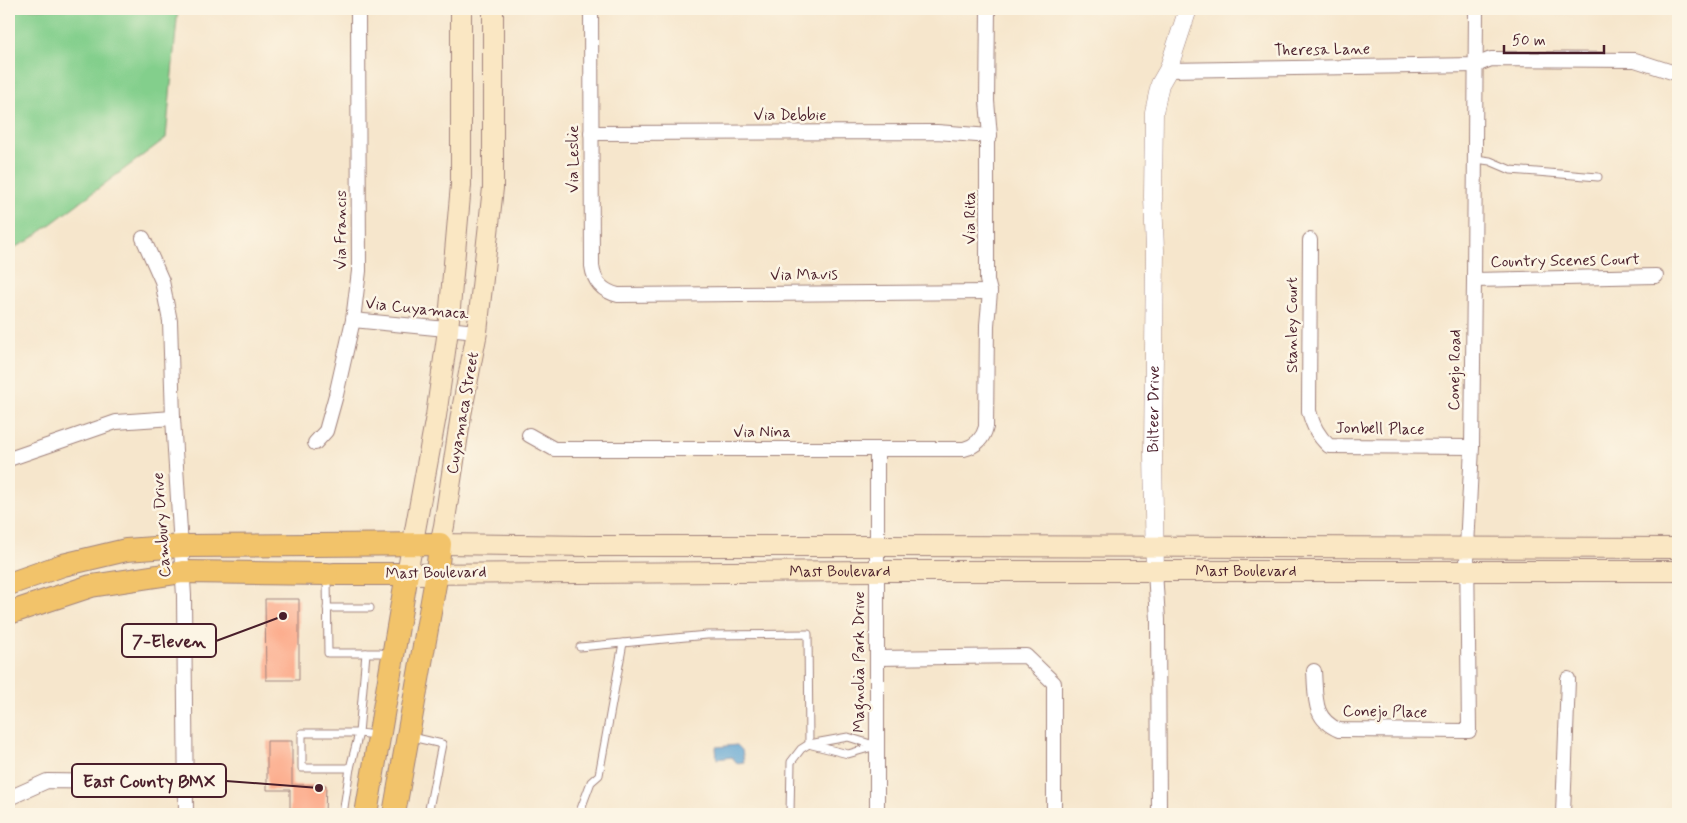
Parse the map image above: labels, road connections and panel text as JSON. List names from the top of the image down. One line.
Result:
{"streets":{"main road":["Cuyamaca Street","Mast Boulevard"],"street":["Theresa Lane","Via Debbie","Via Leslie","Via Rita","Via Francis","Country Scenes Court","Via Mavis","Via Cuyamaca","Stanley Court","Conejo Road","Bilteer Drive","Jonbell Place","Via Nina","Cambury Drive","Magnolia Park Drive","Conejo Place"]},"crossings":[["Theresa Lane","Conejo Road"],["Theresa Lane","Bilteer Drive"],["Via Debbie","Via Leslie"],["Via Debbie","Via Rita"],["Via Leslie","Via Mavis"],["Via Rita","Via Mavis"],["Via Rita","Via Nina"],["Via Francis","Via Cuyamaca"],["Country Scenes Court","Conejo Road"],["Via Cuyamaca","Cuyamaca Street"],["Stanley Court","Jonbell Place"],["Conejo Road","Jonbell Place"],["Conejo Road","Mast Boulevard"],["Conejo Road","Conejo Place"],["Bilteer Drive","Mast Boulevard"],["Cuyamaca Street","Mast Boulevard"],["Via Nina","Magnolia Park Drive"],["Cambury Drive","Mast Boulevard"],["Mast Boulevard","Magnolia Park Drive"]],"places":["7-Eleven","East County BMX"],"scale_bar":"50 m"}
